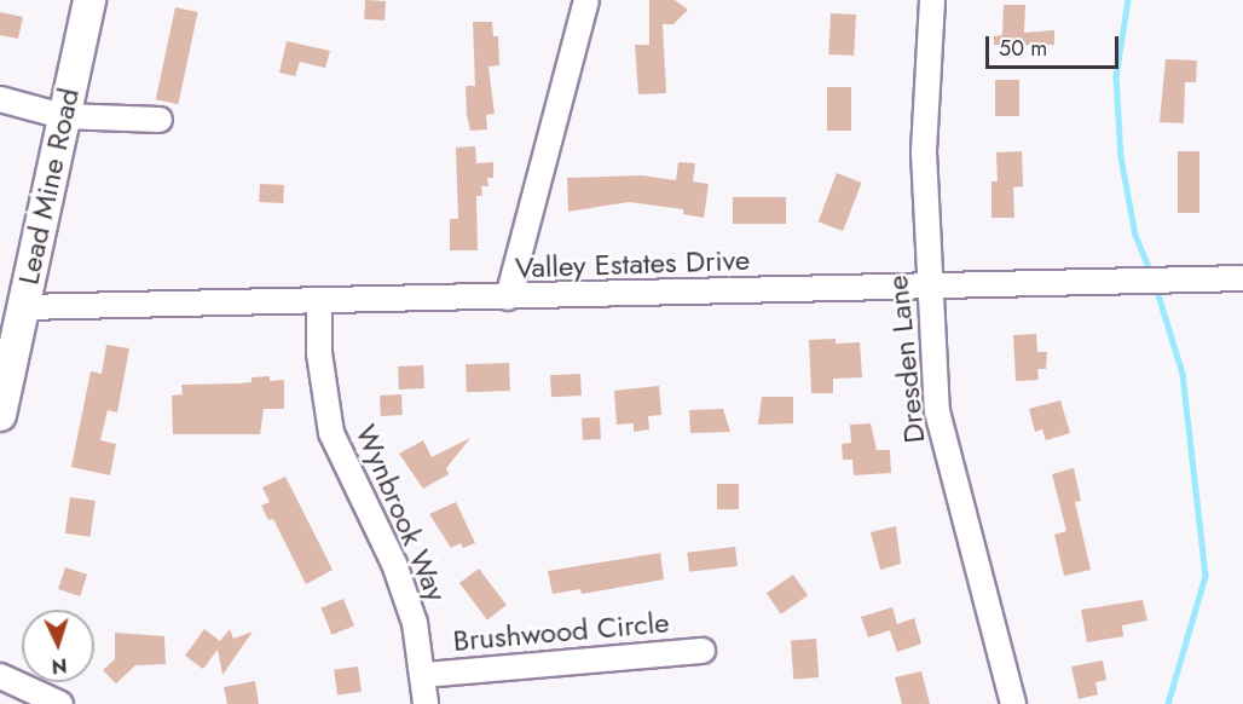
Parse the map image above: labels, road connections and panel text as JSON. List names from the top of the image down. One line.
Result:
{"streets":{"main road":["Lead Mine Road"],"street":["Valley Estates Drive","Dresden Lane","Wynbrook Way","Brushwood Circle"]},"crossings":[["Lead Mine Road","Valley Estates Drive"],["Valley Estates Drive","Dresden Lane"],["Valley Estates Drive","Wynbrook Way"],["Wynbrook Way","Brushwood Circle"]],"scale_bar":"50 m","north":"bottom"}
